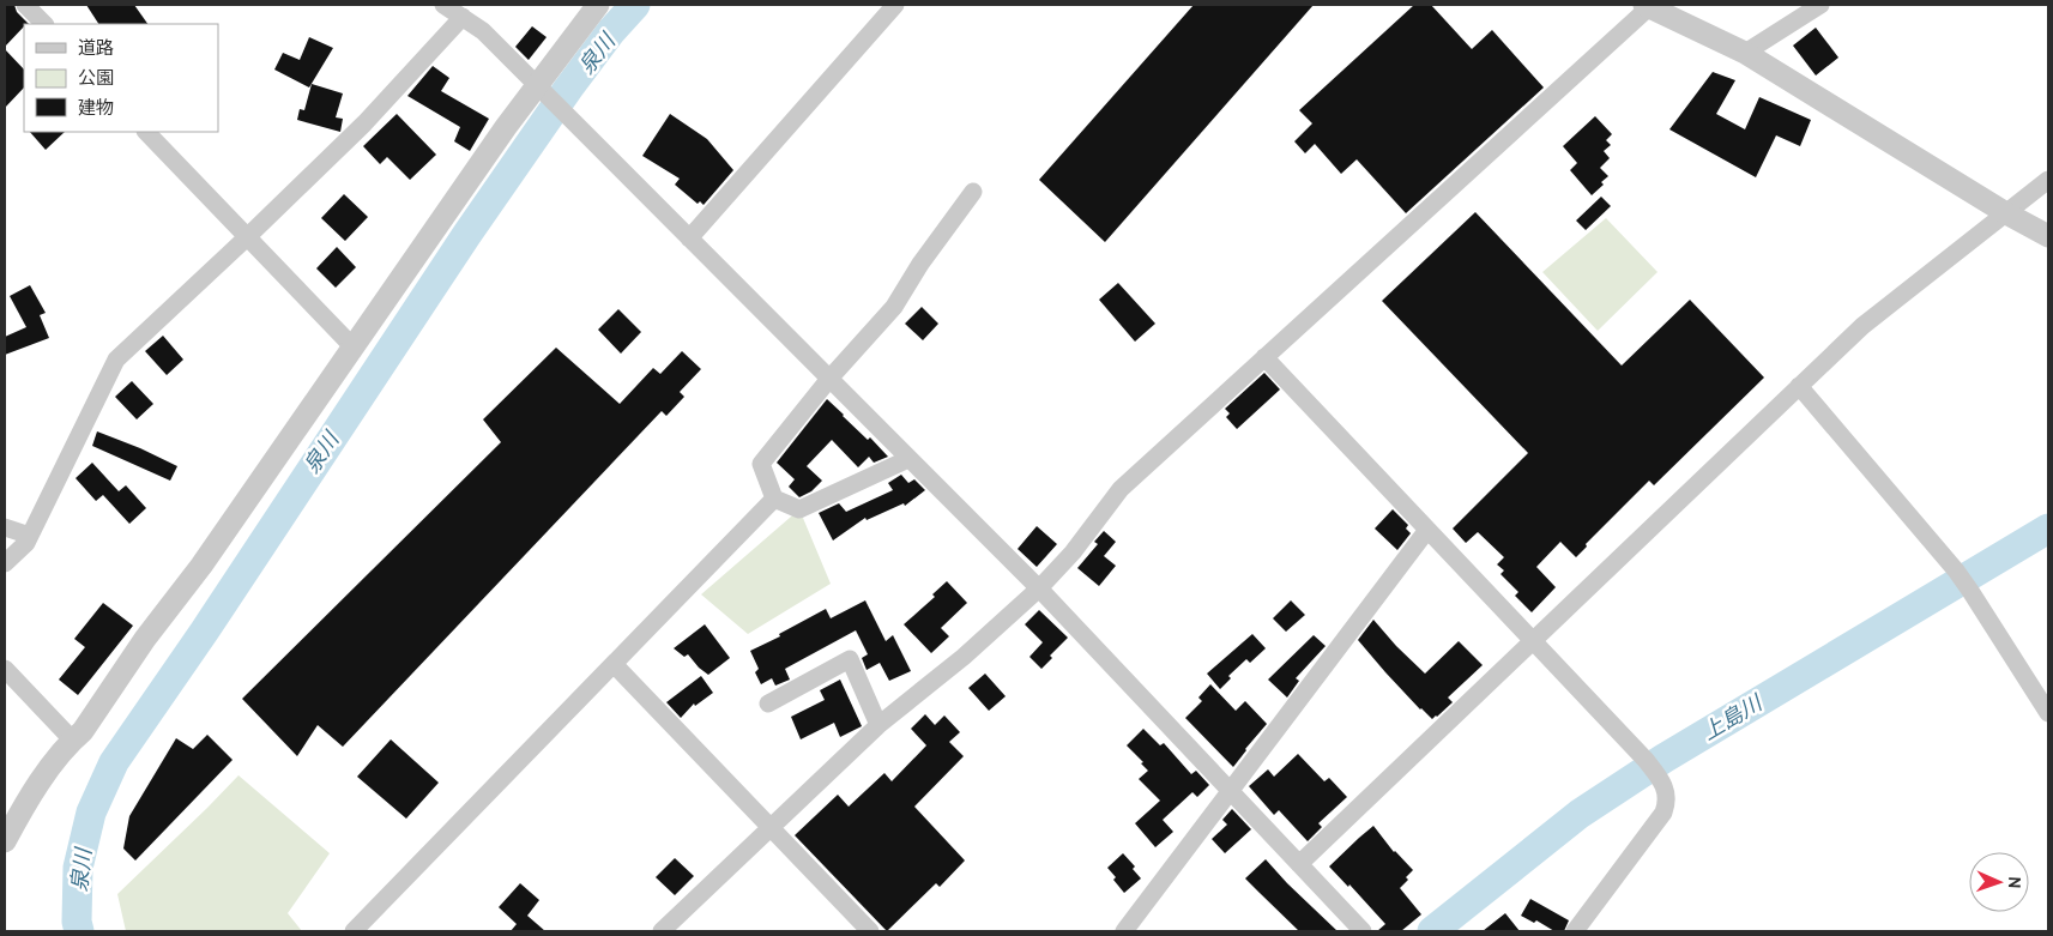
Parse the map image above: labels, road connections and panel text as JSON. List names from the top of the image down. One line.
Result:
{"water":["泉川","上島川"],"legend":["道路","公園","建物"],"north":"right"}
